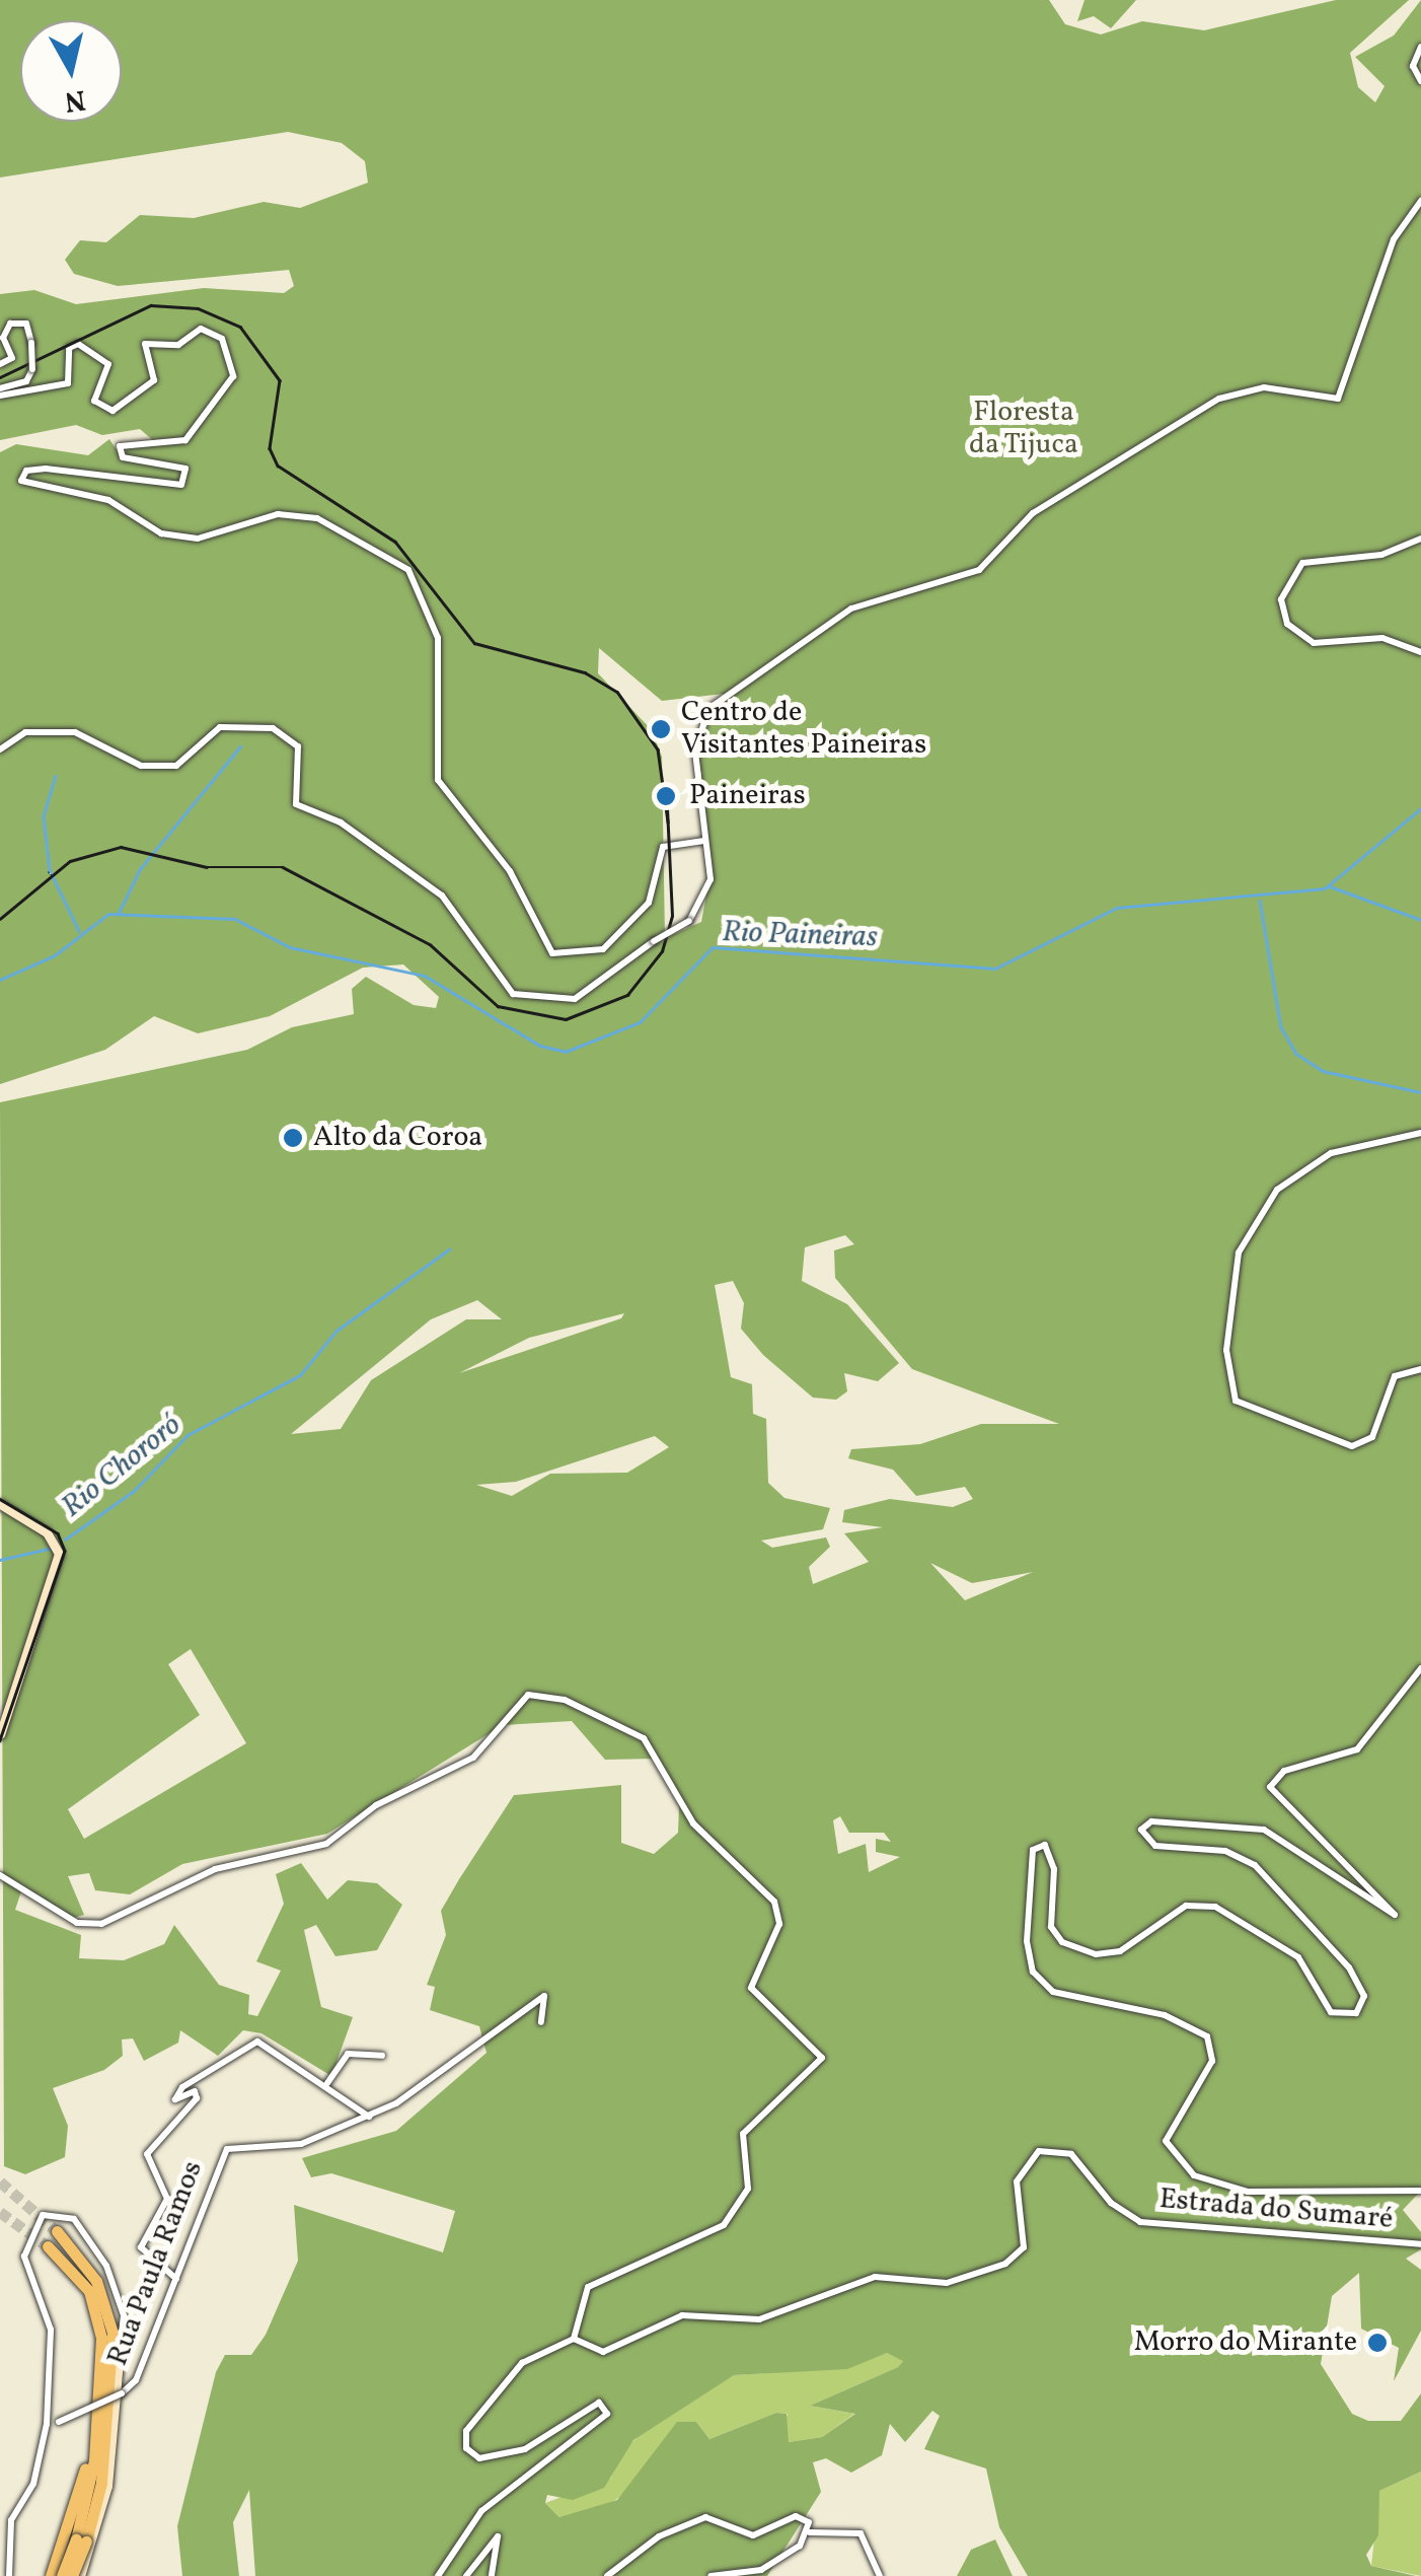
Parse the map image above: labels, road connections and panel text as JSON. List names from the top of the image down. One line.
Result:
{"streets":{"street":["Estrada do Sumaré","Rua Paula Ramos"]},"water":["Rio Paineiras","Rio Chororó"],"parks":["Floresta da Tijuca"],"places":["Centro de Visitantes Paineiras","Paineiras","Alto da Coroa","Morro do Mirante"],"north":"bottom"}
